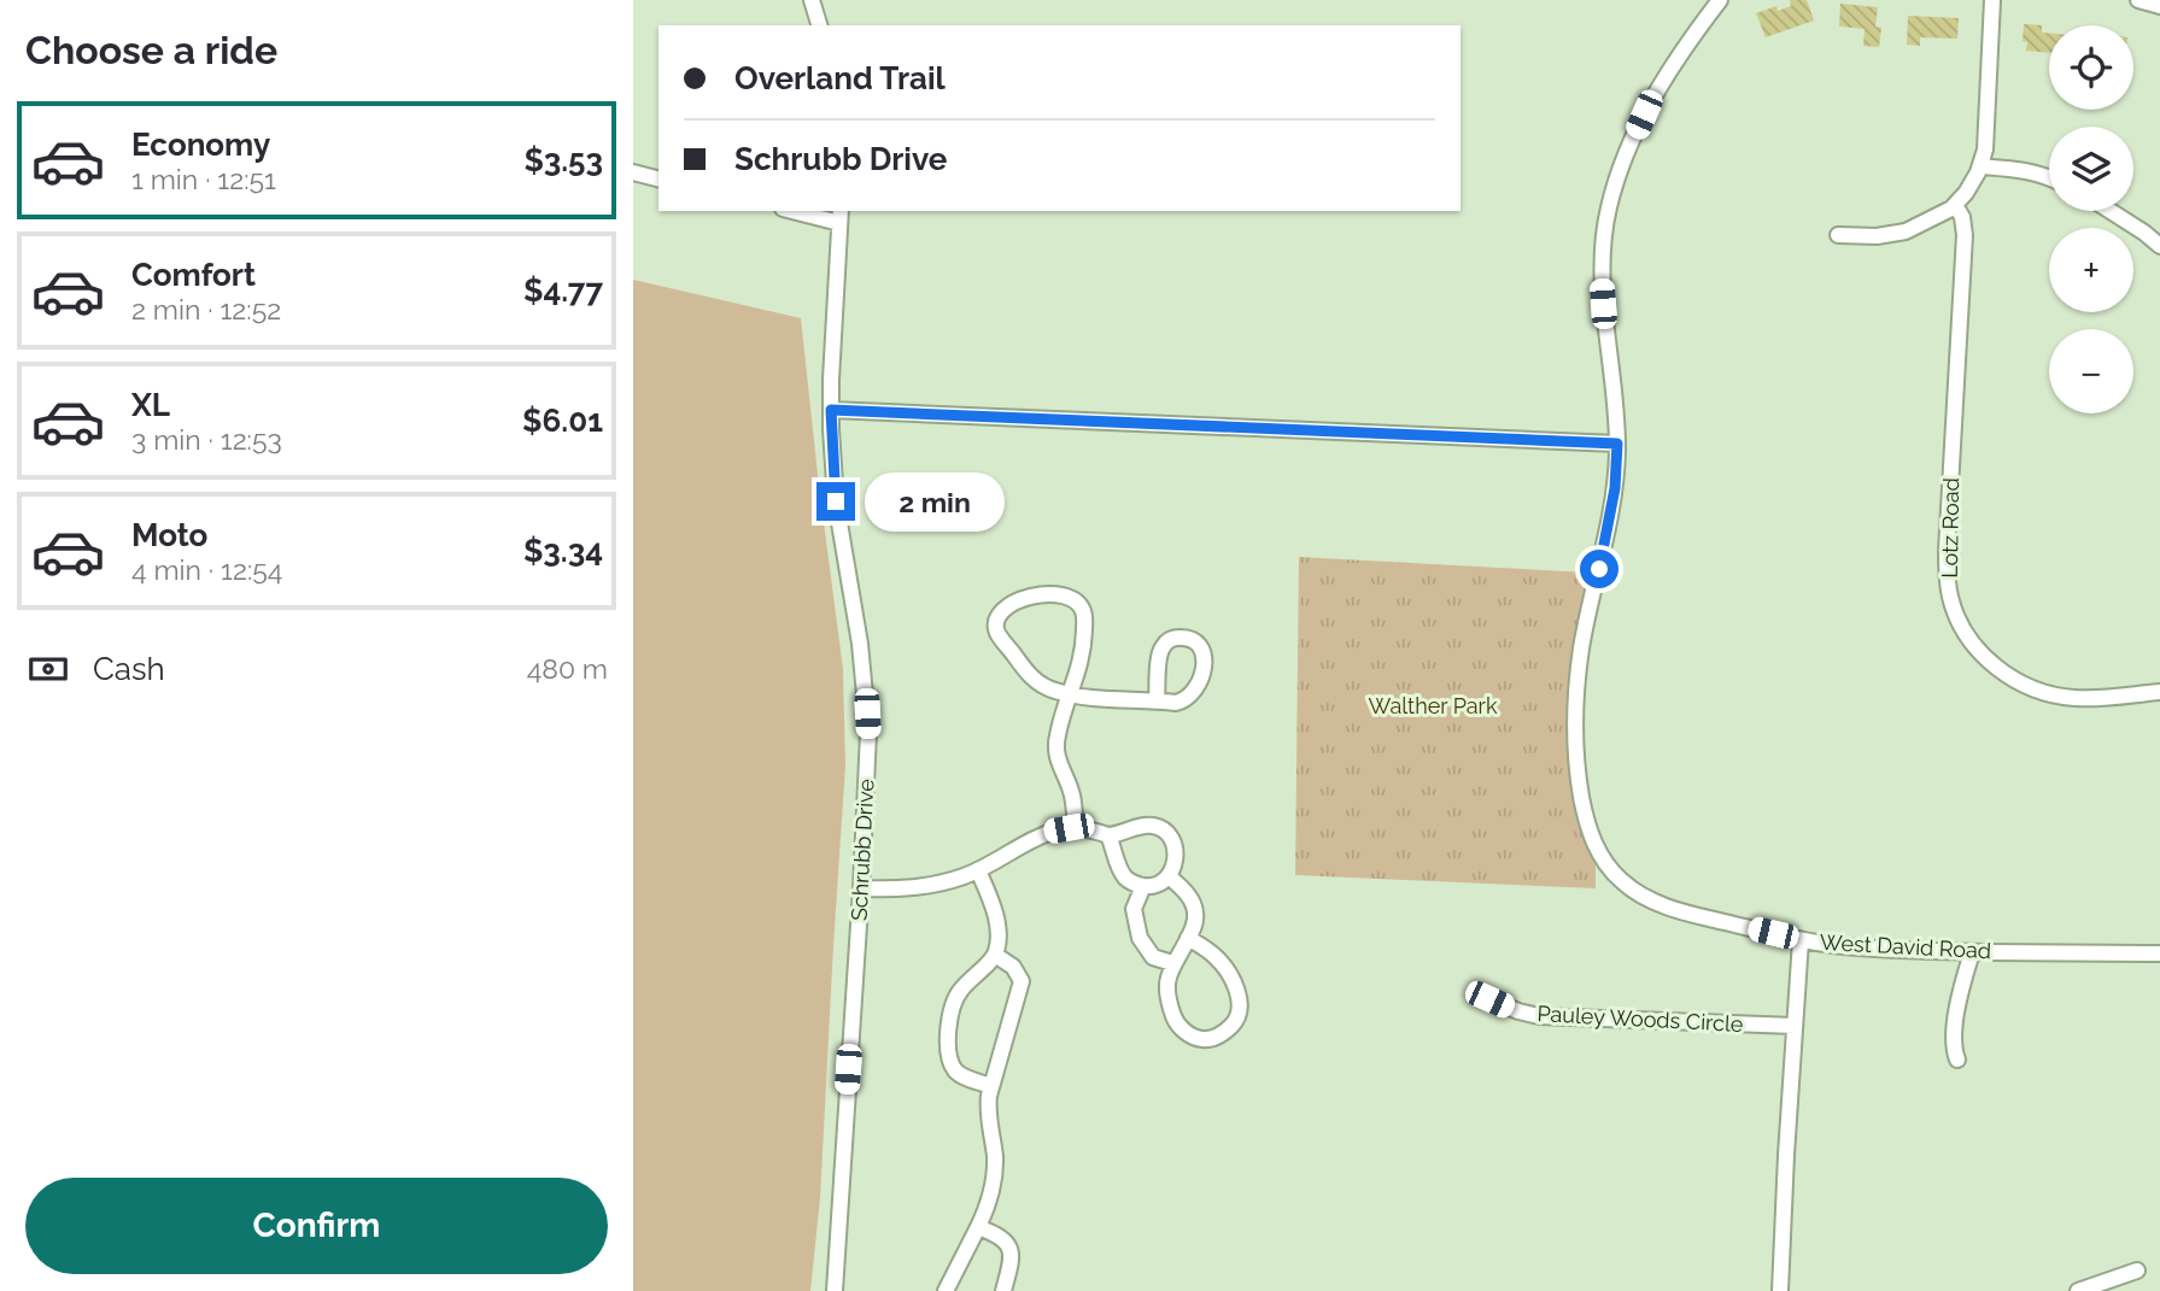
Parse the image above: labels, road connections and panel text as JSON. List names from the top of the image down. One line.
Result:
{"streets":{"street":["Lotz Road","Schrubb Drive","West David Road","Pauley Woods Circle"]},"crossings":[["West David Road","Pauley Woods Circle"]],"parks":["Walther Park"],"page":{"heading":"Choose a ride","map_buttons":["+","−"],"banner":["Overland Trail","Schrubb Drive"],"list":[{"name":"Economy","note":"1 min · 12:51","value":"$3.53"},{"name":"Comfort","note":"2 min · 12:52","value":"$4.77"},{"name":"XL","note":"3 min · 12:53","value":"$6.01"},{"name":"Moto","note":"4 min · 12:54","value":"$3.34"}],"bubble":"2 min","pay":["Cash","480 m"],"buttons":"Confirm"}}
